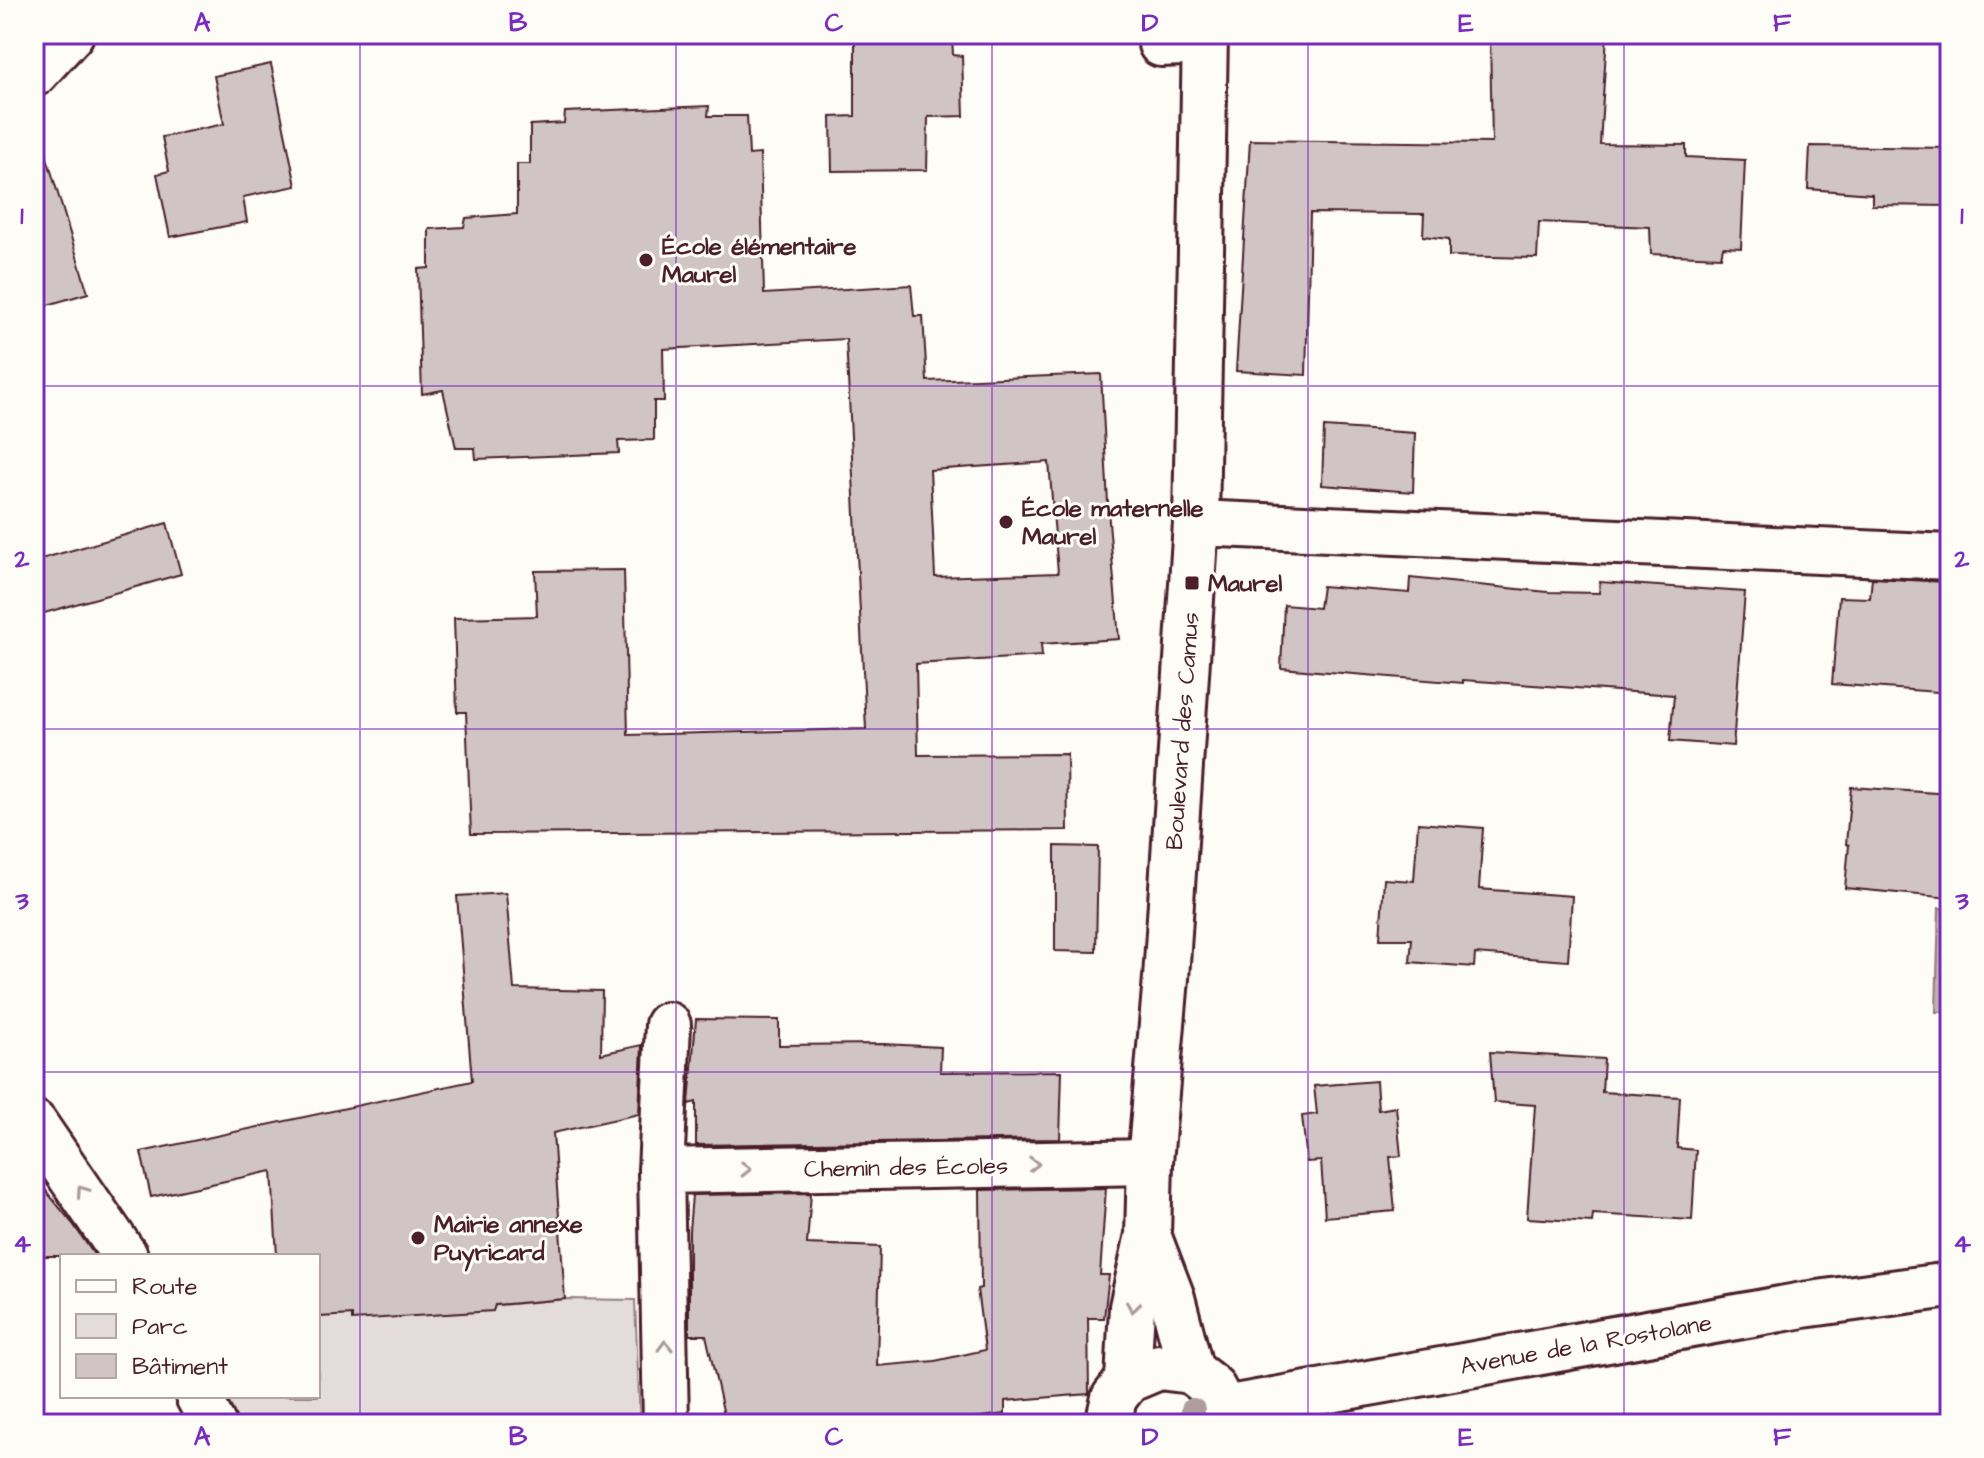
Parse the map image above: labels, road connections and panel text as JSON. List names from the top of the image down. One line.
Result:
{"streets":{"street":["Boulevard des Camus","Chemin des Écoles","Avenue de la Rostolane"]},"crossings":[["Boulevard des Camus","Chemin des Écoles"]],"one_way":["Chemin des Écoles"],"places":{"other":["École élémentaire Maurel","École maternelle Maurel","Mairie annexe Puyricard"],"transit":["Maurel"]},"legend":["Route","Parc","Bâtiment"],"grid":{"columns":["A","B","C","D","E","F"],"rows":["1","2","3","4"]}}
